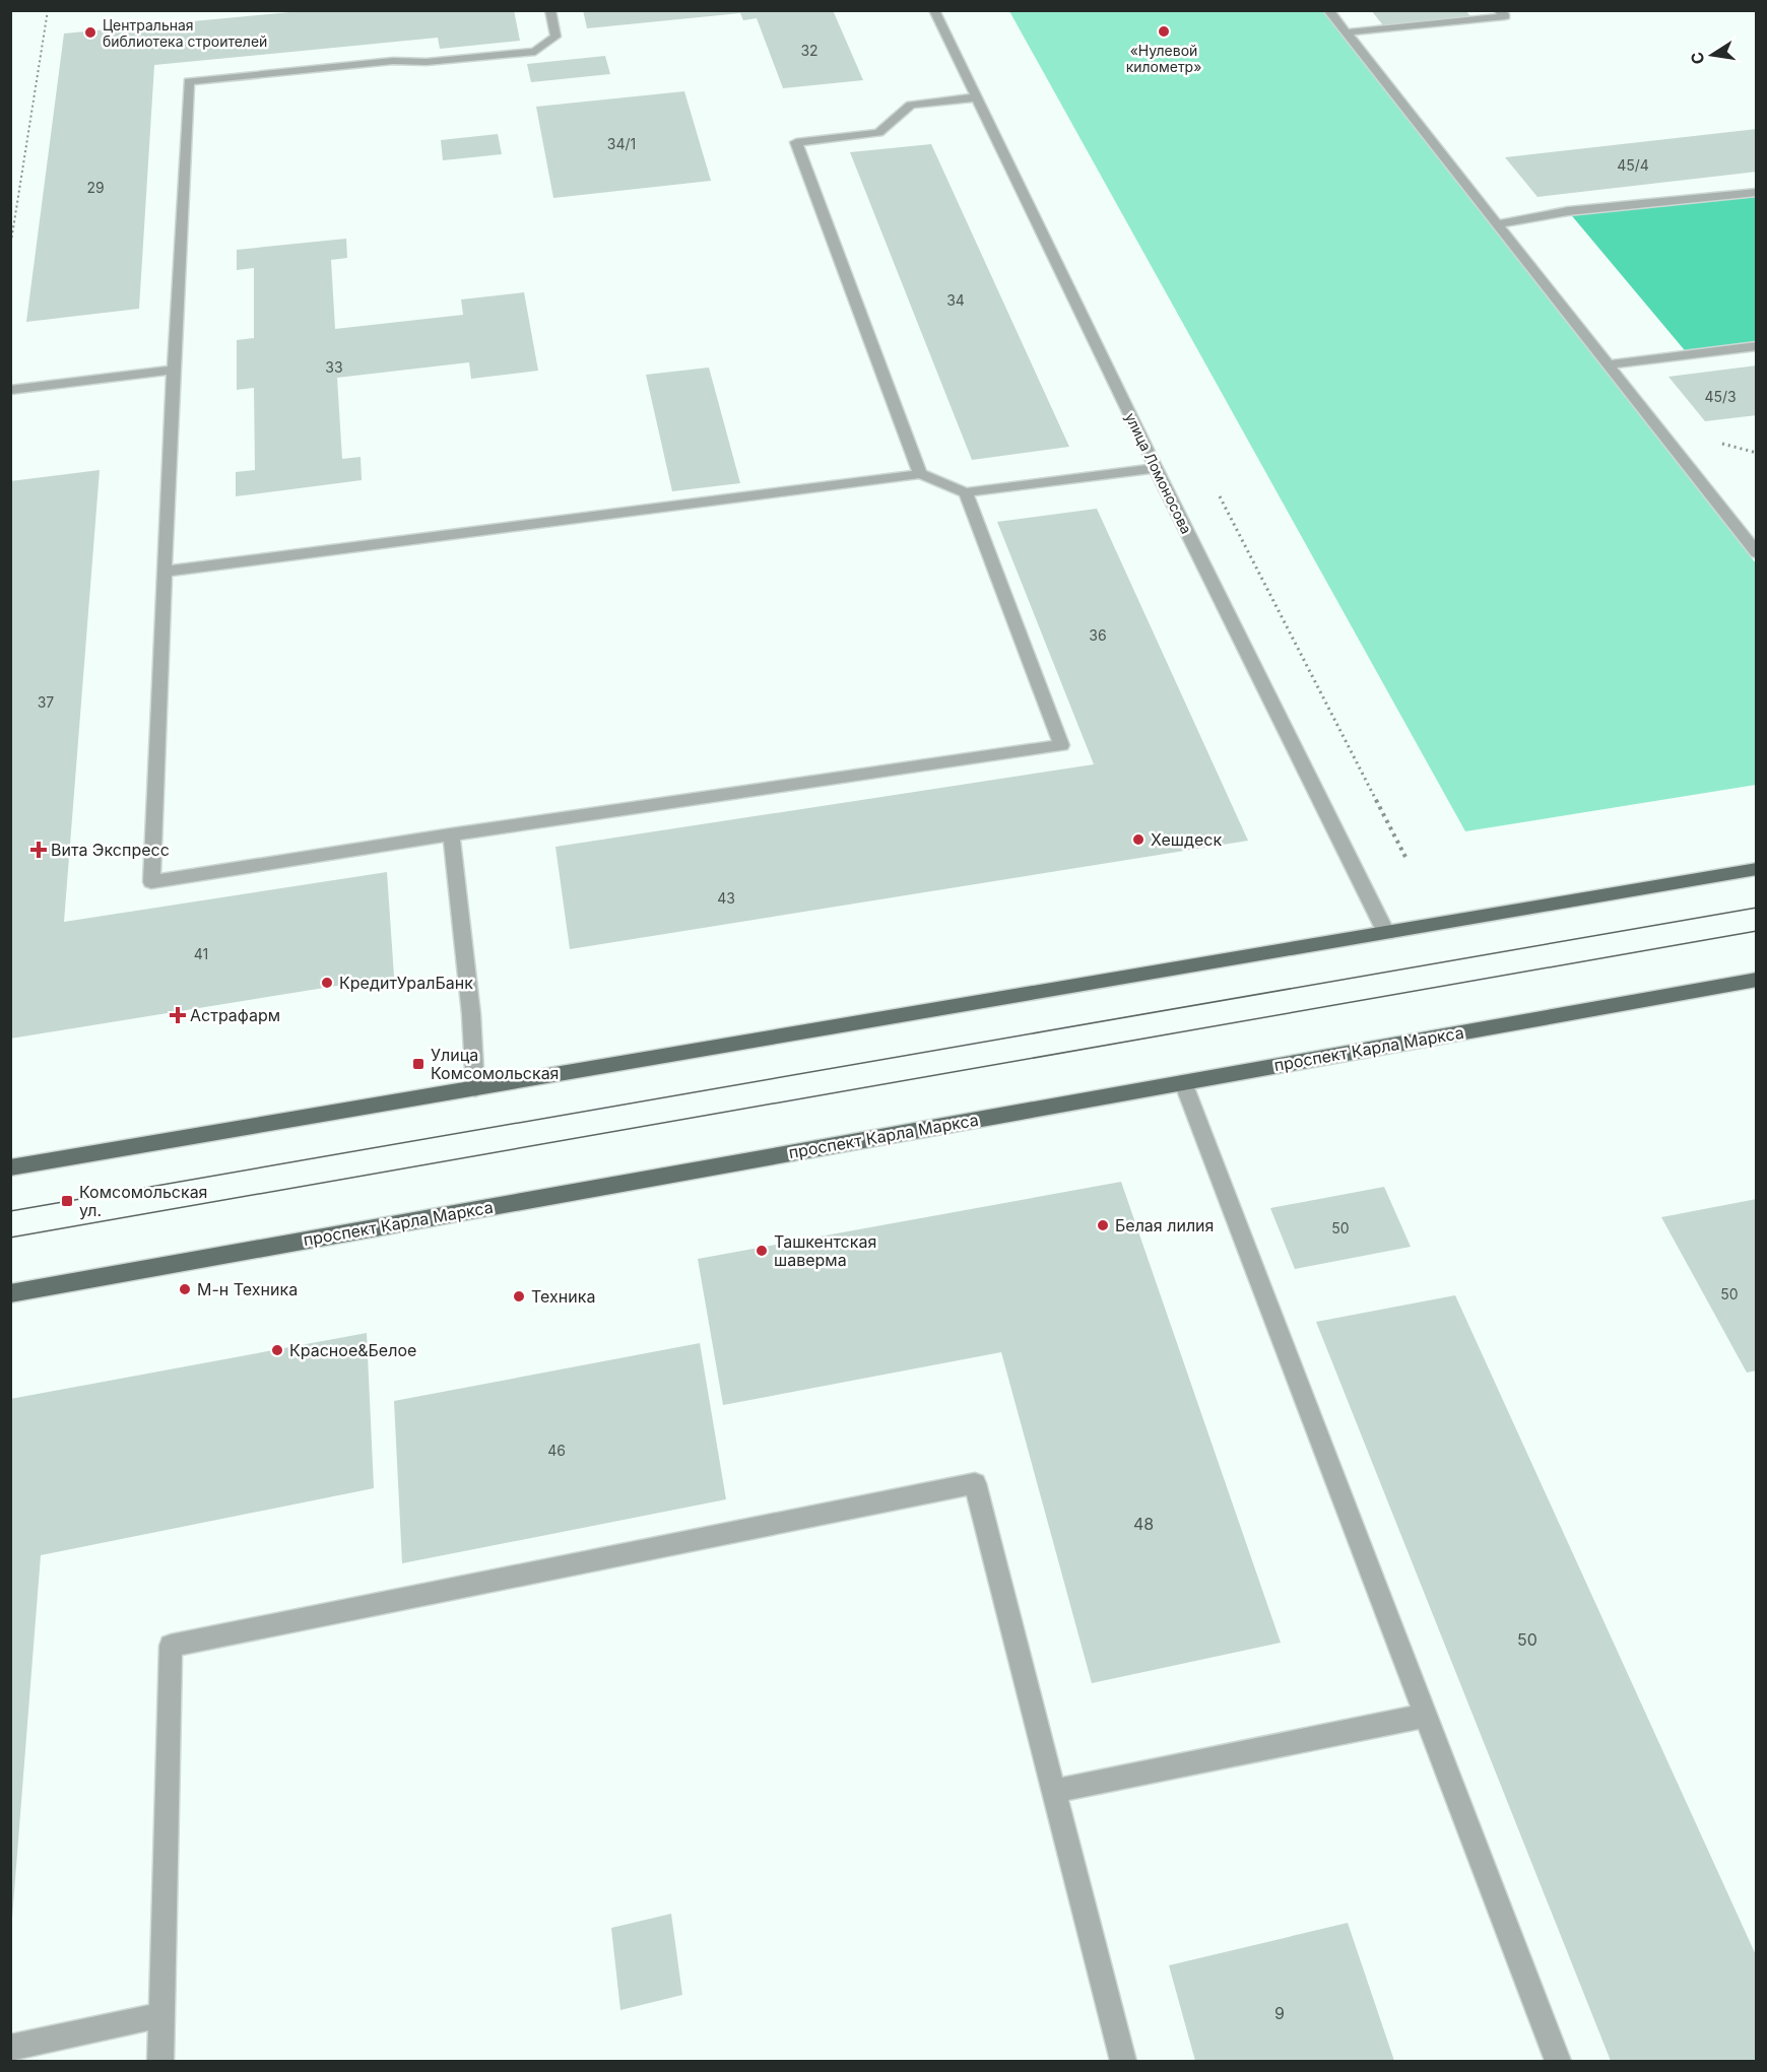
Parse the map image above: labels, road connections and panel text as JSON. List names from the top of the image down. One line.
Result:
{"streets":{"main road":["проспект Карла Маркса"],"street":["улица Ломоносова"]},"places":{"other":["«Нулевой километр»","Центральная библиотека строителей","Хешдеск","КредитУралБанк","Белая лилия","Ташкентская шаверма","М-н Техника","Техника","Красное&Белое"],"health":["Вита Экспресс","Астрафарм"],"transit":["Улица Комсомольская","Комсомольская ул."]},"house_numbers":["32","34/1","45/4","29","34","33","45/3","36","37","43","41","50","50","46","48","50","9"],"north":"left"}
